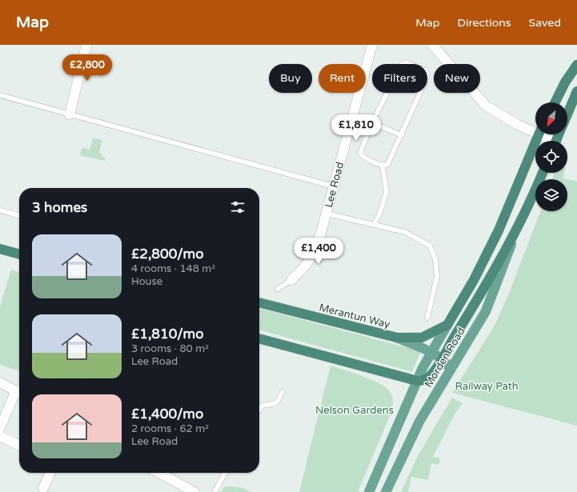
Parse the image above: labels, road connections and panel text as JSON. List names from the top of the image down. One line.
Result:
{"streets":{"highway":["Merantun Way","Morden Road"],"street":["Lee Road"]},"crossings":[["Merantun Way","Morden Road"]],"parks":["Railway Path","Nelson Gardens"],"north":"bottom left","page":{"header":"Map","nav":["Map","Directions","Saved"],"price":["£2,800","£1,810","£1,400"],"chip":["Buy","Rent","Filters","New"],"heading":"3 homes","list":[{"name":"£2,800/mo","note":"4 rooms · 148 m² · House"},{"name":"£1,810/mo","note":"3 rooms · 80 m² · Lee Road"},{"name":"£1,400/mo","note":"2 rooms · 62 m² · Lee Road"}]}}
